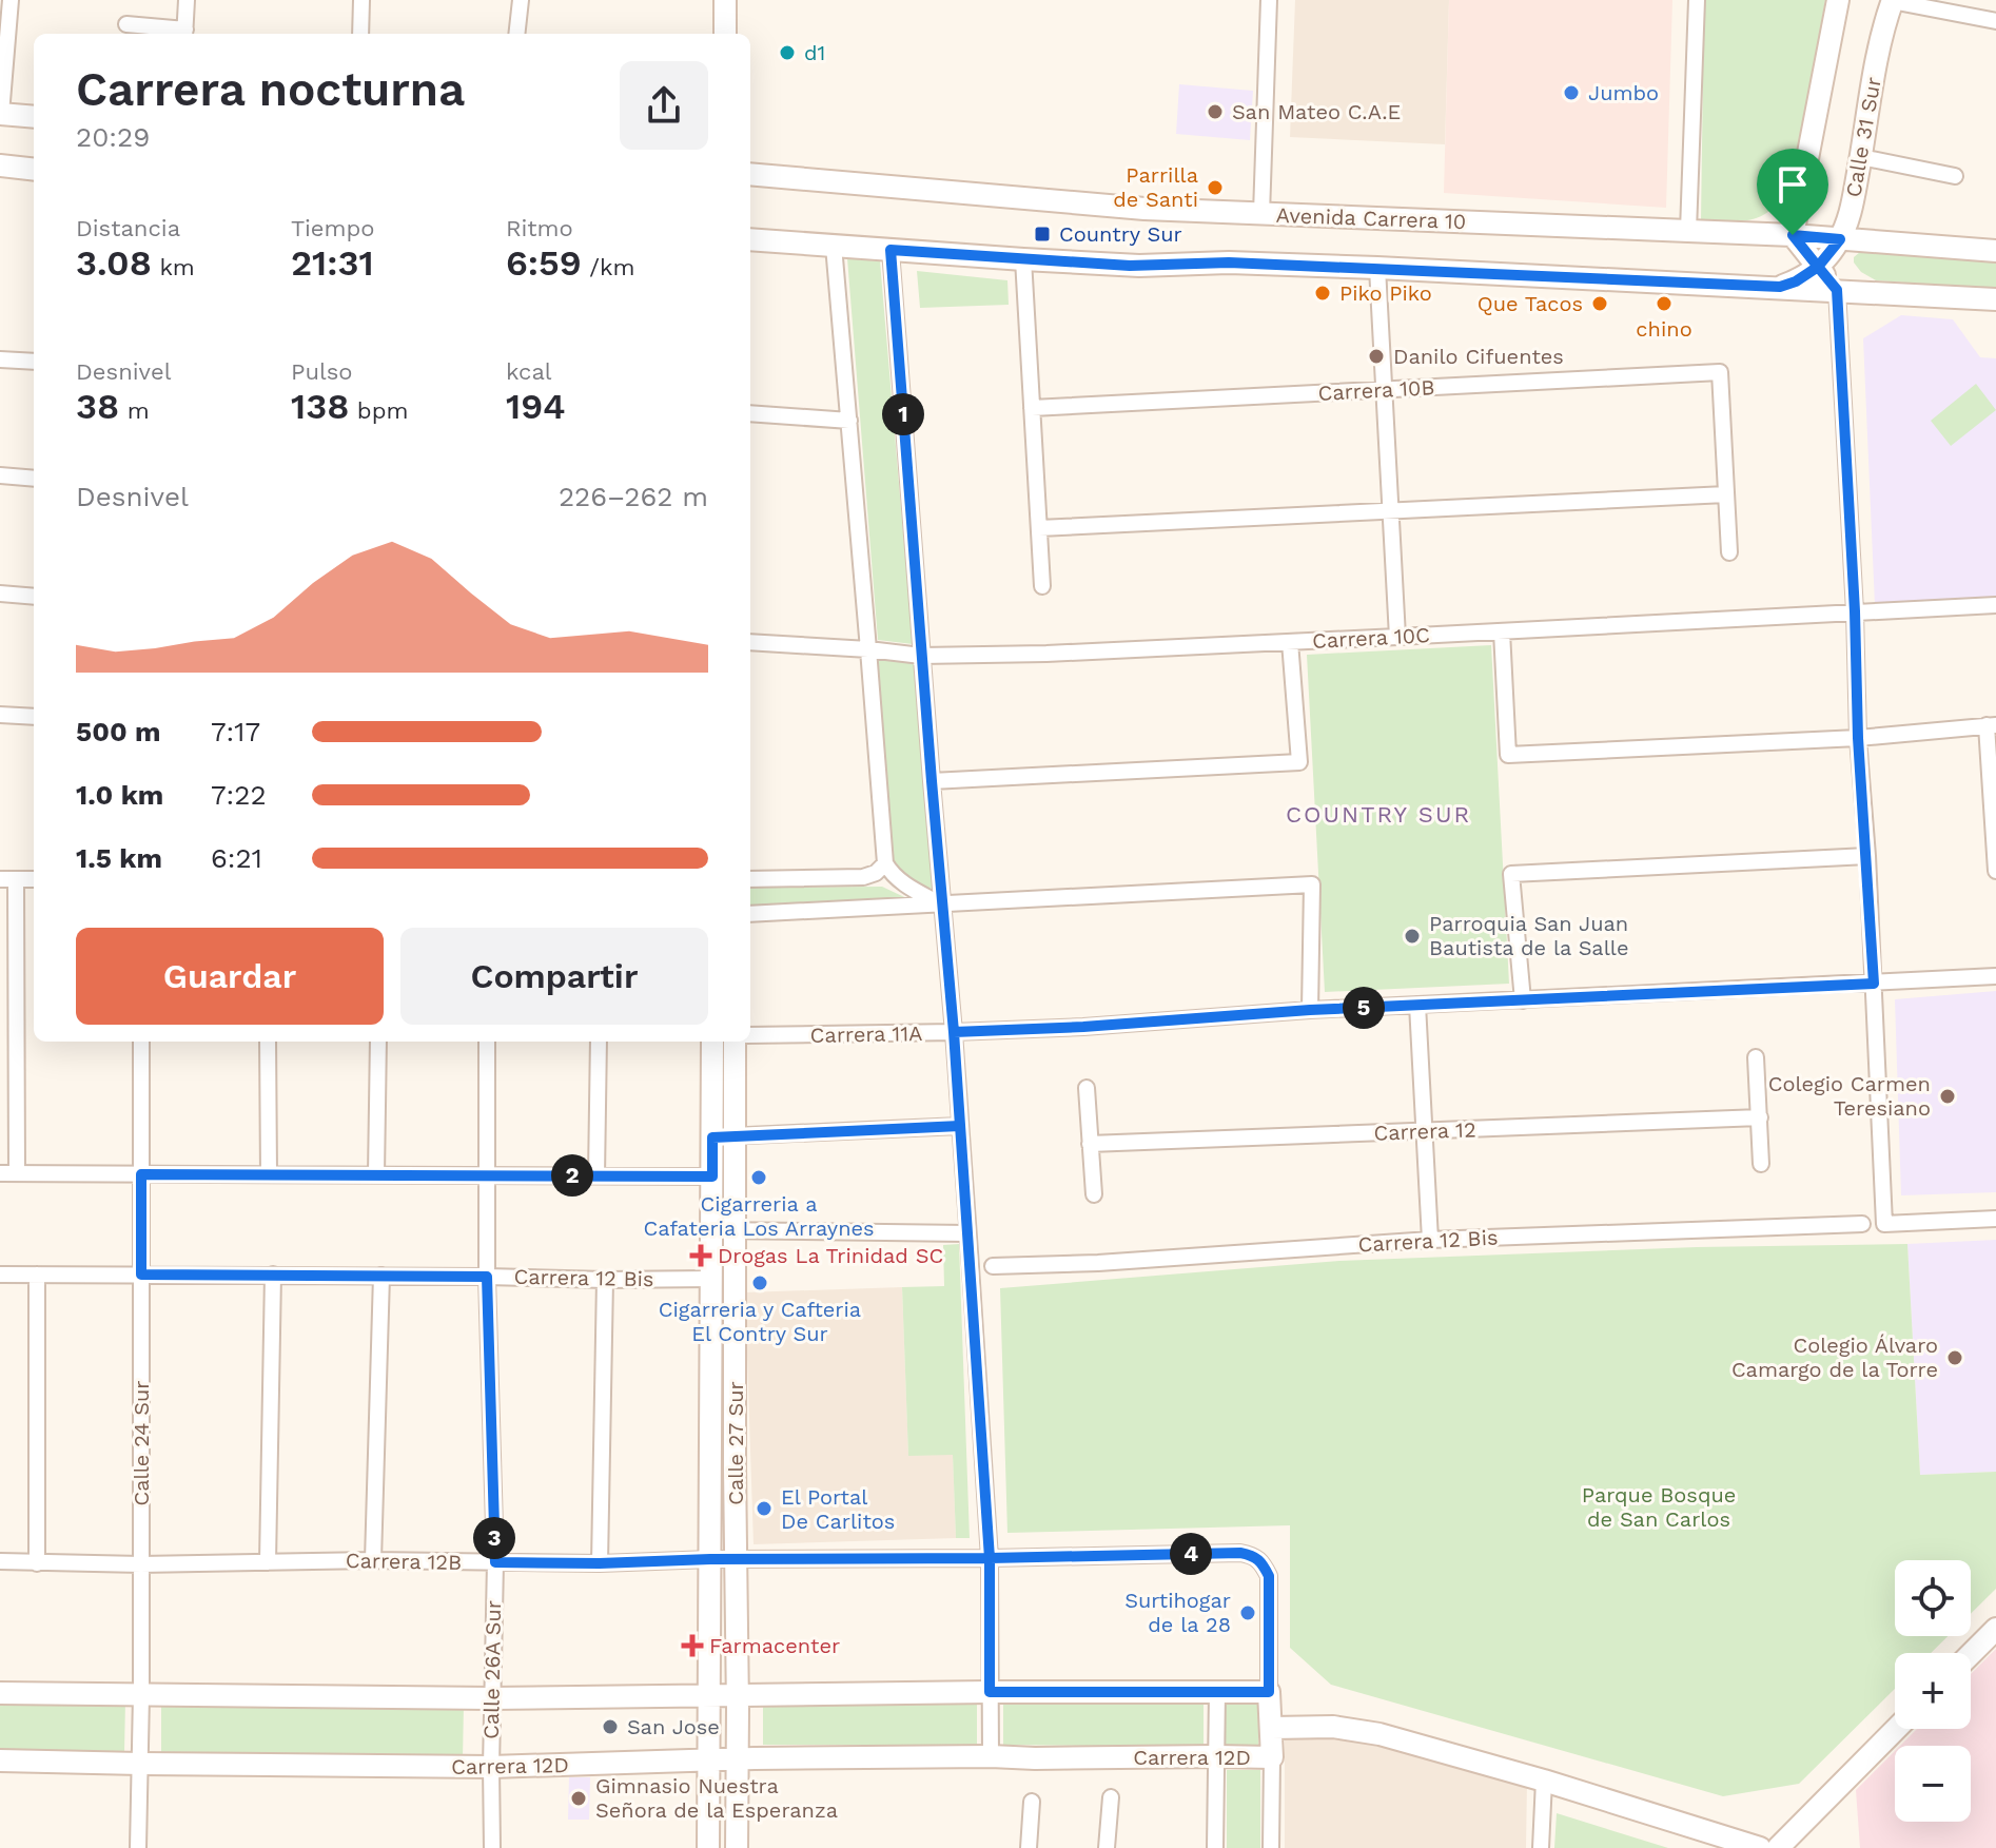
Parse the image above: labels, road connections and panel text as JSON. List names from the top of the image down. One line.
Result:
{"streets":{"main road":["Calle 31 Sur","Avenida Carrera 10","Calle 27 Sur","Carrera 12D"],"street":["Carrera 10B","Carrera 10C","Carrera 11A","Carrera 12","Carrera 12 Bis","Calle 24 Sur","Carrera 12B","Calle 26A Sur"]},"crossings":[["Calle 31 Sur","Avenida Carrera 10"],["Carrera 12 Bis","Calle 24 Sur"],["Carrera 12 Bis","Calle 27 Sur"],["Carrera 12 Bis","Calle 26A Sur"],["Calle 24 Sur","Carrera 12B"],["Calle 24 Sur","Carrera 12D"],["Calle 27 Sur","Carrera 12B"],["Calle 27 Sur","Carrera 12D"],["Carrera 12B","Calle 26A Sur"],["Calle 26A Sur","Carrera 12D"]],"districts":["COUNTRY SUR"],"parks":["Parque Bosque de San Carlos"],"places":{"other":["d1","Jumbo","San Mateo C.A.E","Parrilla de Santi","Piko Piko","Que Tacos","chino","Danilo Cifuentes","Parroquia San Juan Bautista de la Salle","Colegio Carmen Teresiano","Cigarreria a Cafateria Los Arraynes","Cigarreria y Cafteria El Contry Sur","Colegio Álvaro Camargo de la Torre","El Portal De Carlitos","Surtihogar de la 28","San Jose","Gimnasio Nuestra Señora de la Esperanza"],"transit":["Country Sur"],"health":["Drogas La Trinidad SC","Farmacenter"]},"page":{"heading":["Carrera nocturna","20:29"],"stats":[["Distancia","3.08 km"],["Tiempo","21:31"],["Ritmo","6:59 /km"],["Desnivel","38 m"],["Pulso","138 bpm"],["kcal","194"]],"pins":["1","5","2","3","4"],"chart":["Desnivel","226–262 m"],"list":[{"name":"500 m","note":"7:17"},{"name":"1.0 km","note":"7:22"},{"name":"1.5 km","note":"6:21"}],"buttons":["Guardar","Compartir"],"map_buttons":["+","−"]}}
